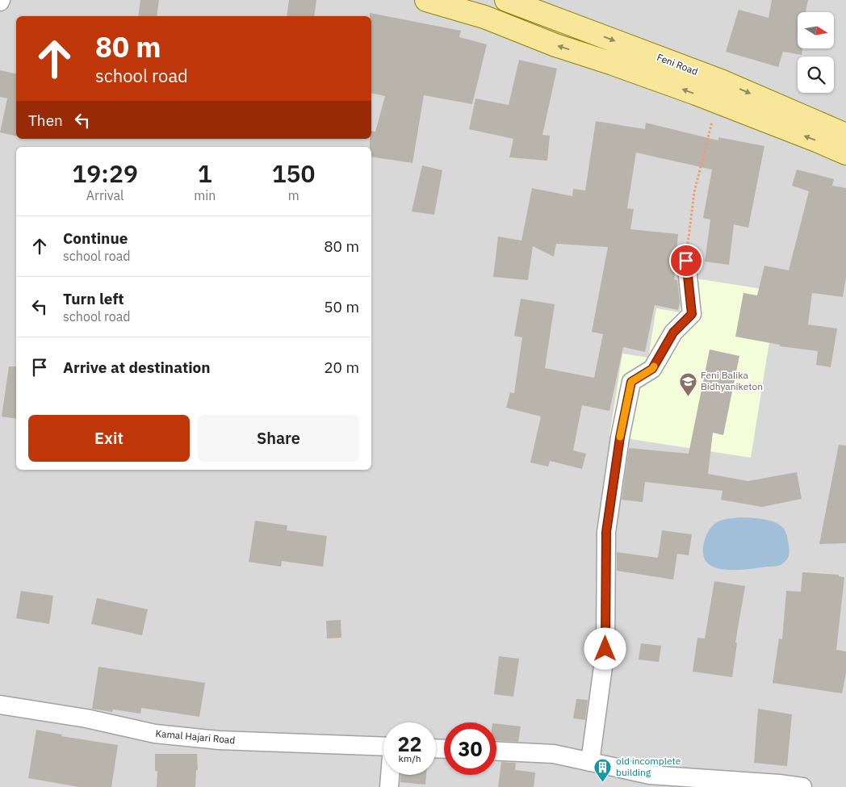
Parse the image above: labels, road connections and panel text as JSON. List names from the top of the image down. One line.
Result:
{"streets":{"main road":["Feni Road"],"street":["Kamal Hajari Road"]},"places":{"school or university":["Feni Balika Bidhyaniketon"],"building":["old incomplete building"]},"north":"right","page":{"turn":["80 m","school road"],"then":"Then","eta":["19:29","Arrival","1","min","150","m"],"list":[{"name":"Continue","note":"school road","value":"80 m"},{"name":"Turn left","note":"school road","value":"50 m"},{"name":"Arrive at destination","value":"20 m"}],"buttons":["Exit","Share"],"speed":"22 km/h","limit":"30"}}
